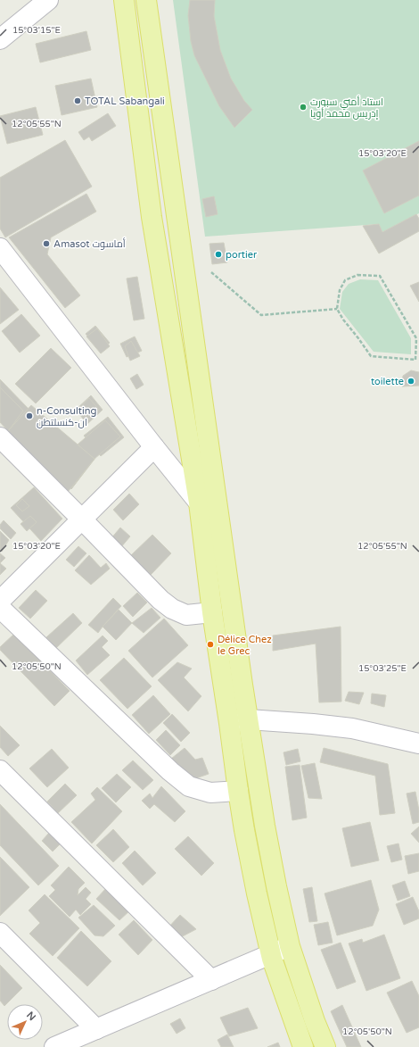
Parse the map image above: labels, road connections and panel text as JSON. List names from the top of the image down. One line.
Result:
{"places":["TOTAL Sabangali","استاد أمني سبورت إدريس محمد أويا","Amasot أماسوت","portier","toilette","n-Consulting ان-كنسلتطن","Délice Chez le Grec"],"north":"top right","coordinates":["15°03'15\"E","12°05'55\"N","15°03'20\"E","12°05'50\"N","15°03'25\"E"]}
